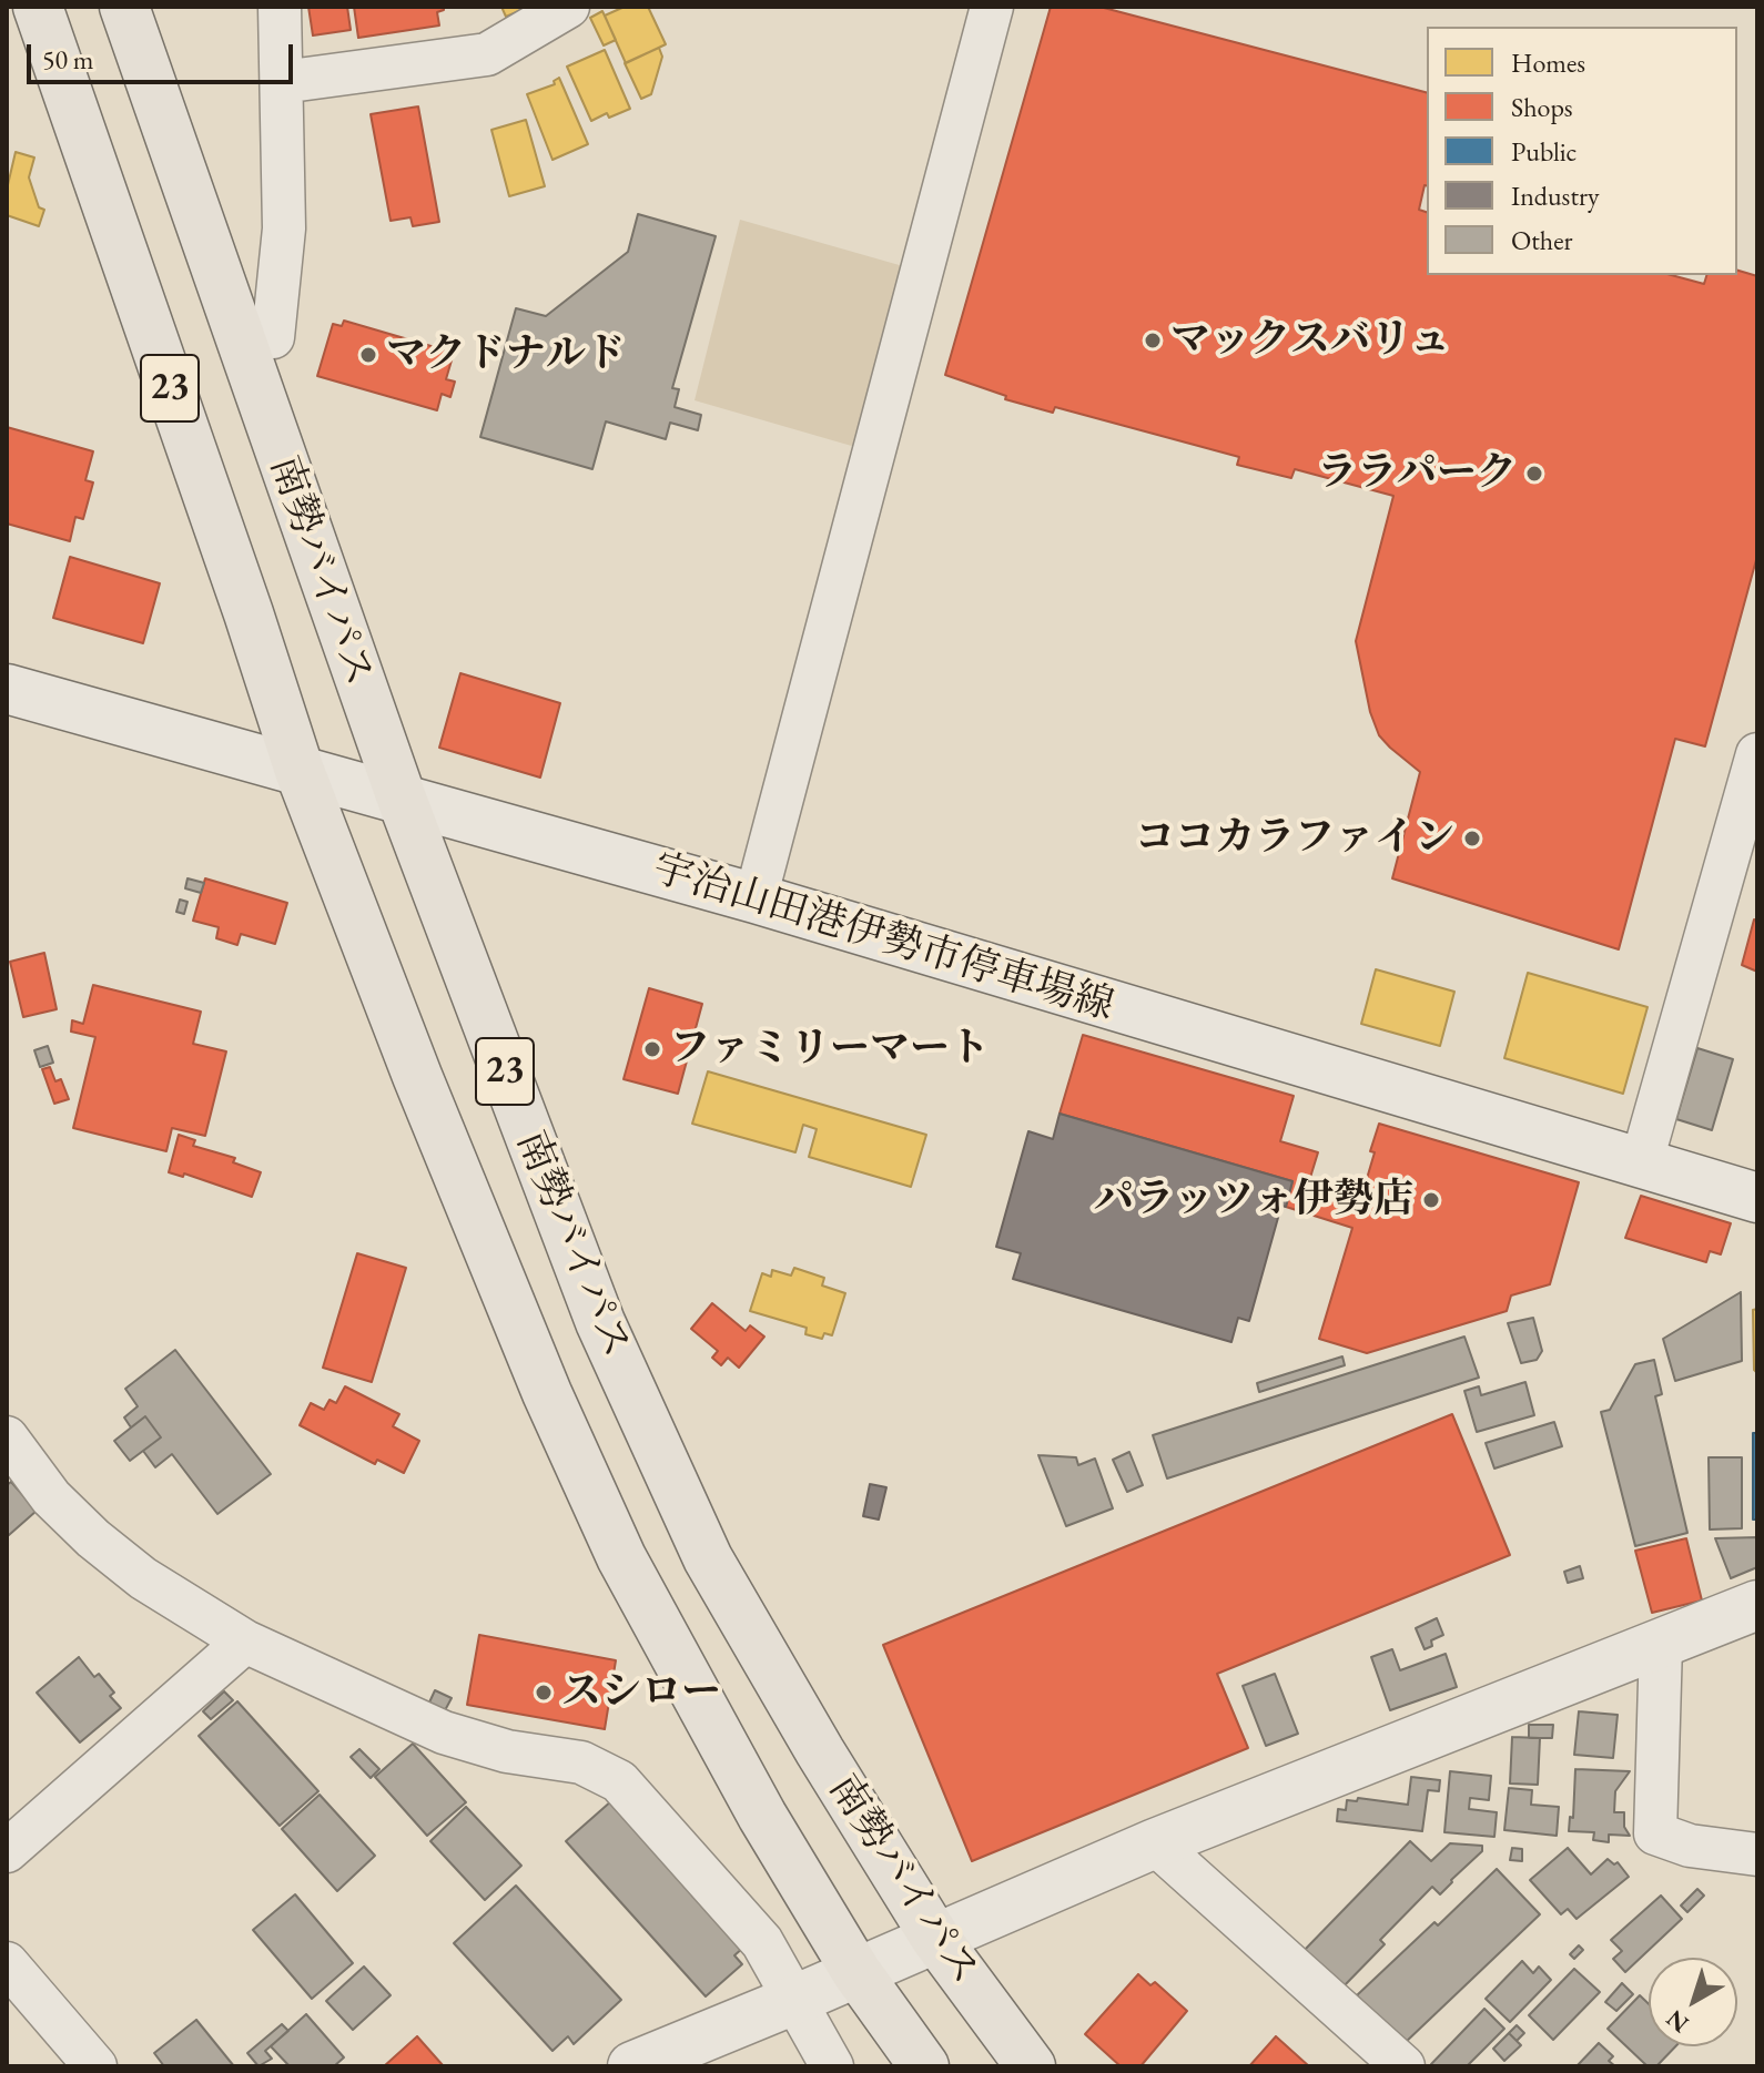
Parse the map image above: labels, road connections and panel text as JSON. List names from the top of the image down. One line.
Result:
{"streets":{"highway":["23","南勢バイパス"],"main road":["宇治山田港伊勢市停車場線"]},"crossings":[["南勢バイパス","宇治山田港伊勢市停車場線"]],"places":["マックスバリュ","マクドナルド","ララパーク","ココカラファイン","ファミリーマート","パラッツォ伊勢店","スシロー"],"legend":["Homes","Shops","Public","Industry","Other"],"scale_bar":"50 m","north":"bottom left"}
